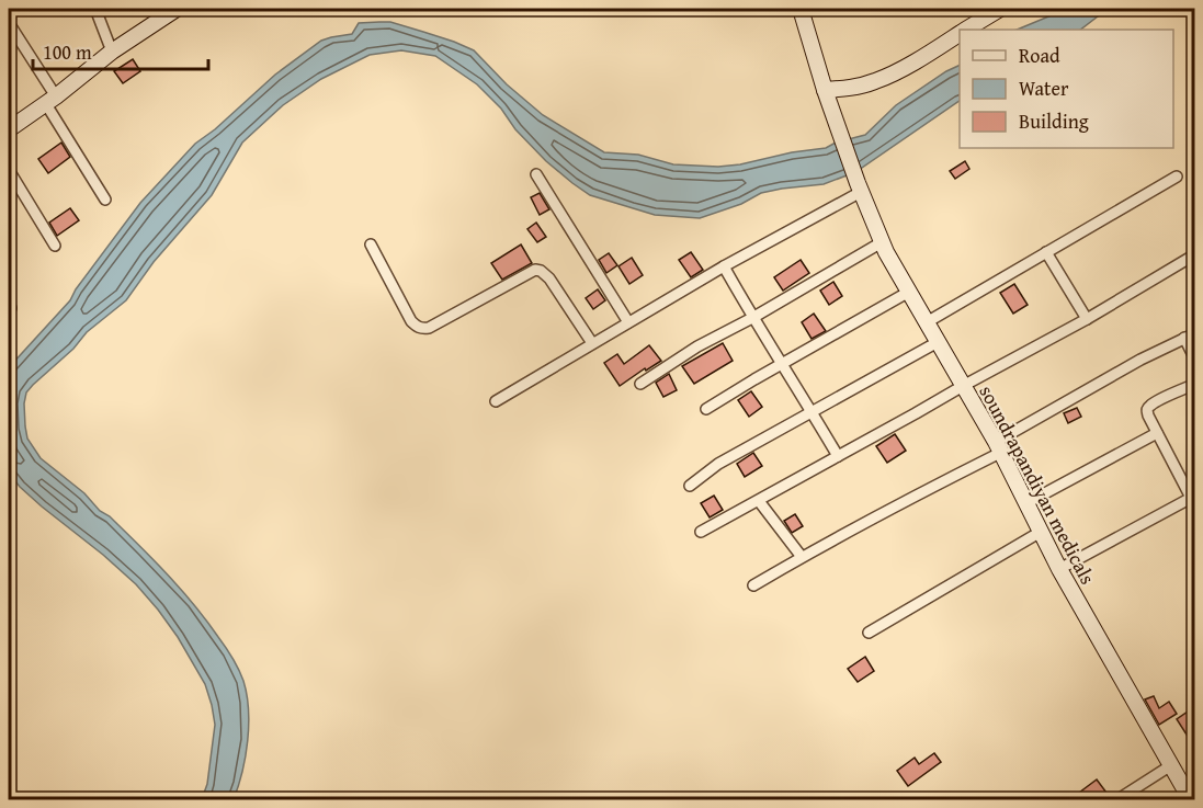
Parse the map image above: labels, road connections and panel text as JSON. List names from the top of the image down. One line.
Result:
{"streets":{"main road":["soundrapandiyan medicals"]},"legend":["Road","Water","Building"],"scale_bar":"100 m"}
